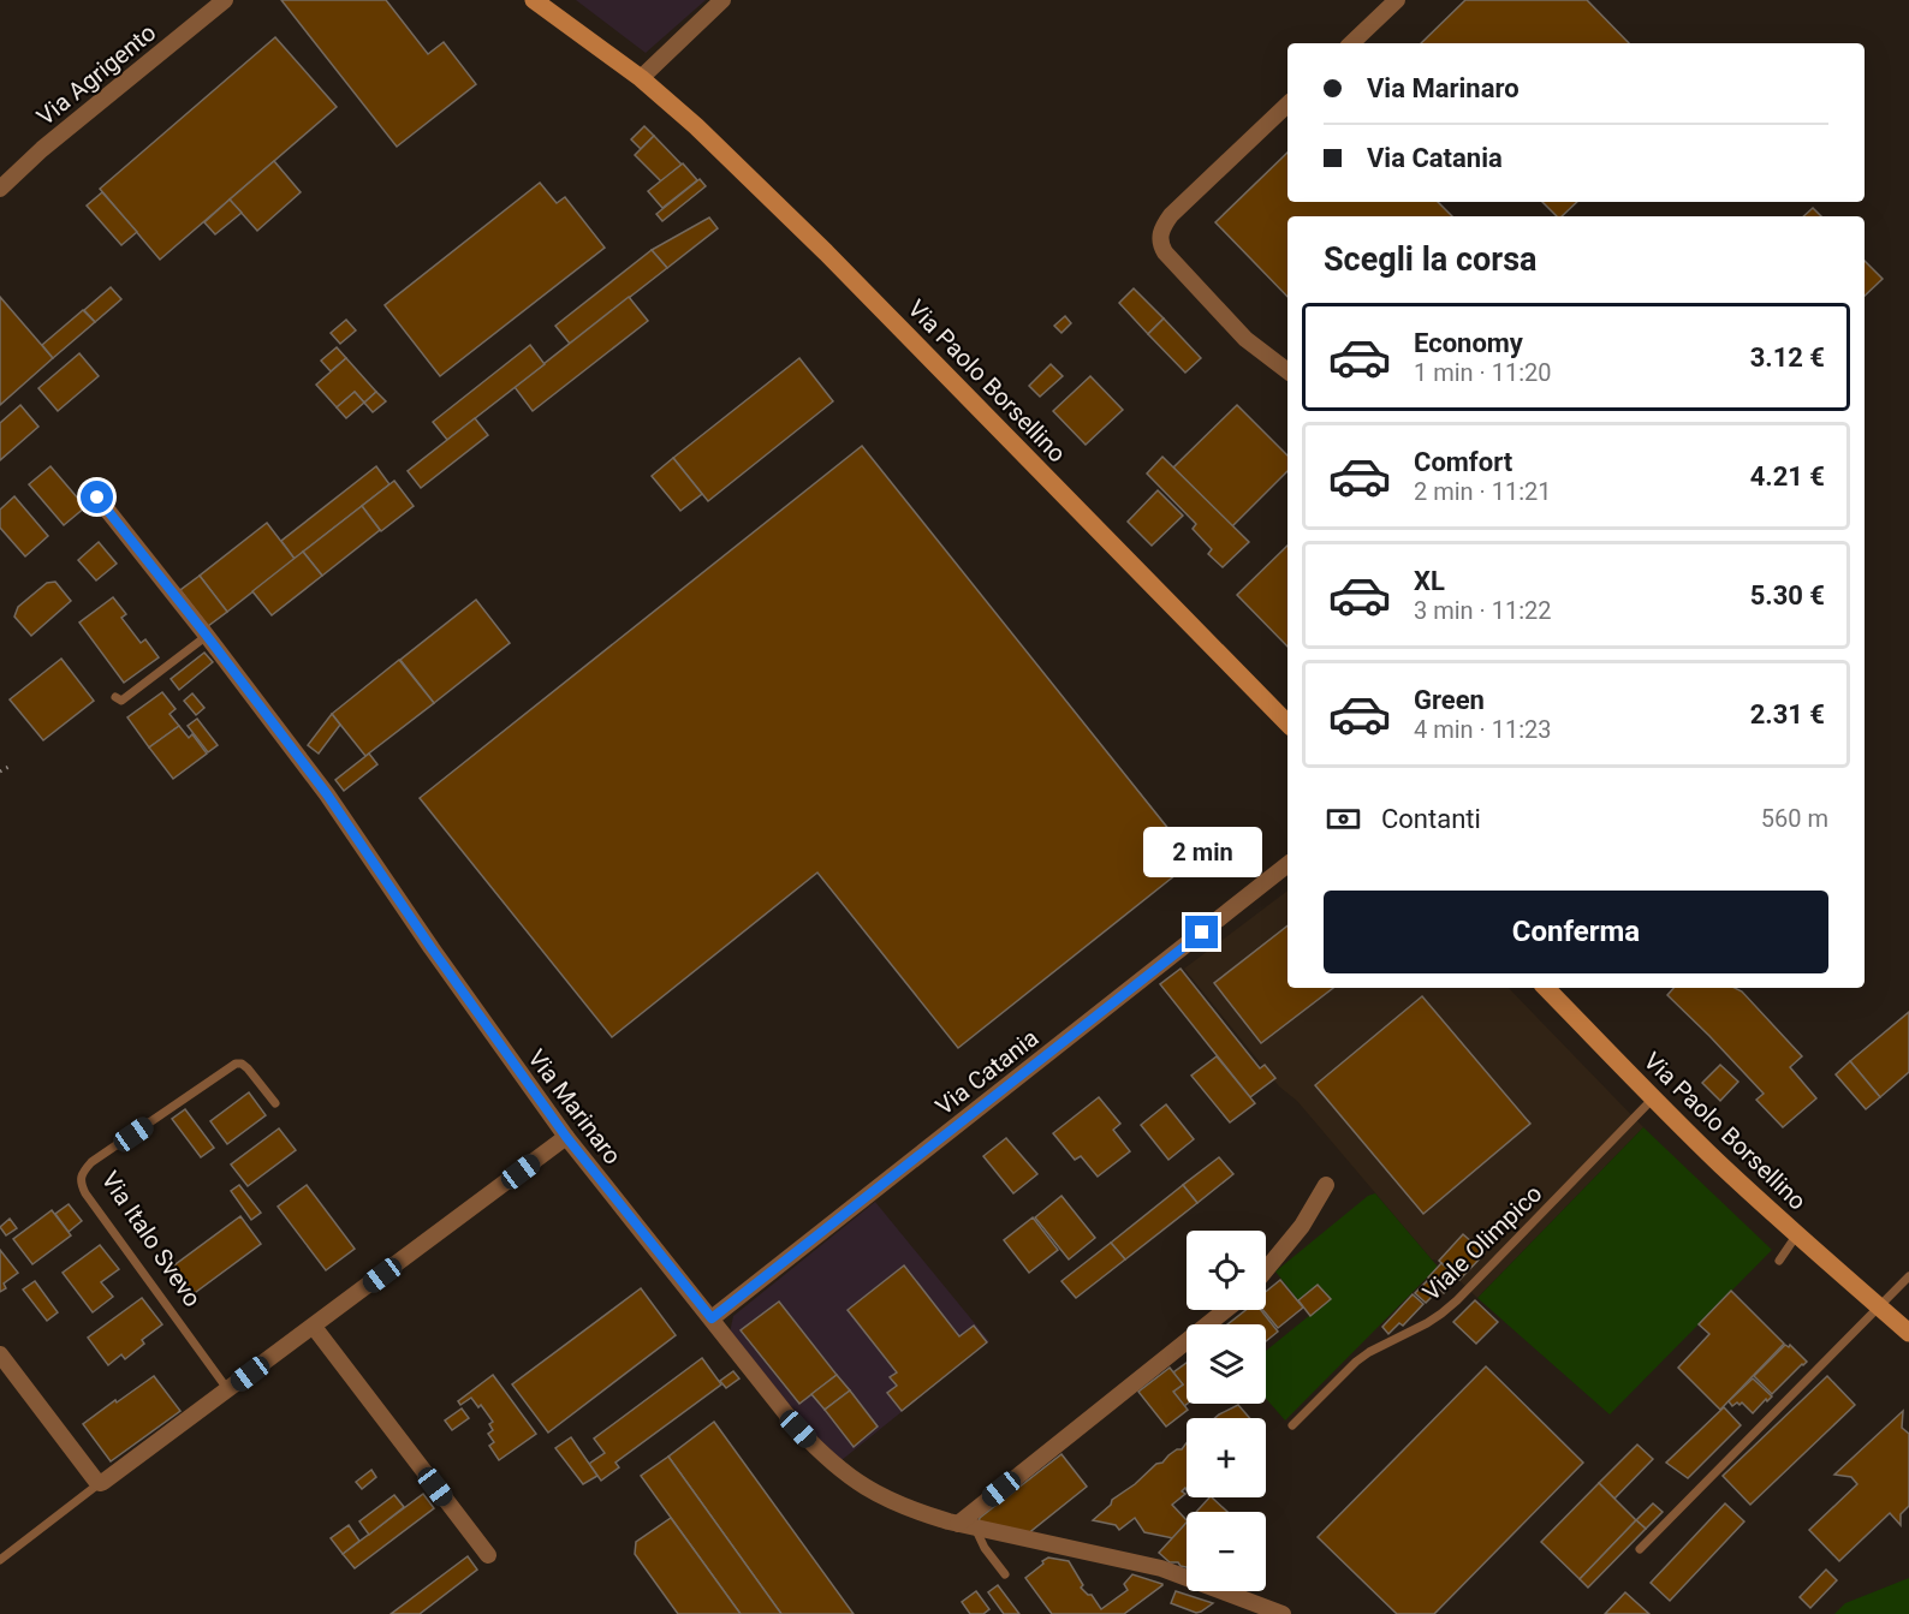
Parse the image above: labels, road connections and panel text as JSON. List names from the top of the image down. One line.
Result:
{"streets":{"main road":["Via Paolo Borsellino"],"street":["Via Agrigento","Via Catania","Via Marinaro"],"lane":["Via Italo Svevo","Viale Olimpico"]},"crossings":[["Via Paolo Borsellino","Viale Olimpico"],["Via Catania","Via Marinaro"]],"page":{"banner":["Via Marinaro","Via Catania"],"heading":"Scegli la corsa","list":[{"name":"Economy","note":"1 min · 11:20","value":"3.12 €"},{"name":"Comfort","note":"2 min · 11:21","value":"4.21 €"},{"name":"XL","note":"3 min · 11:22","value":"5.30 €"},{"name":"Green","note":"4 min · 11:23","value":"2.31 €"}],"pay":["Contanti","560 m"],"bubble":"2 min","buttons":"Conferma","map_buttons":["+","−"]}}
